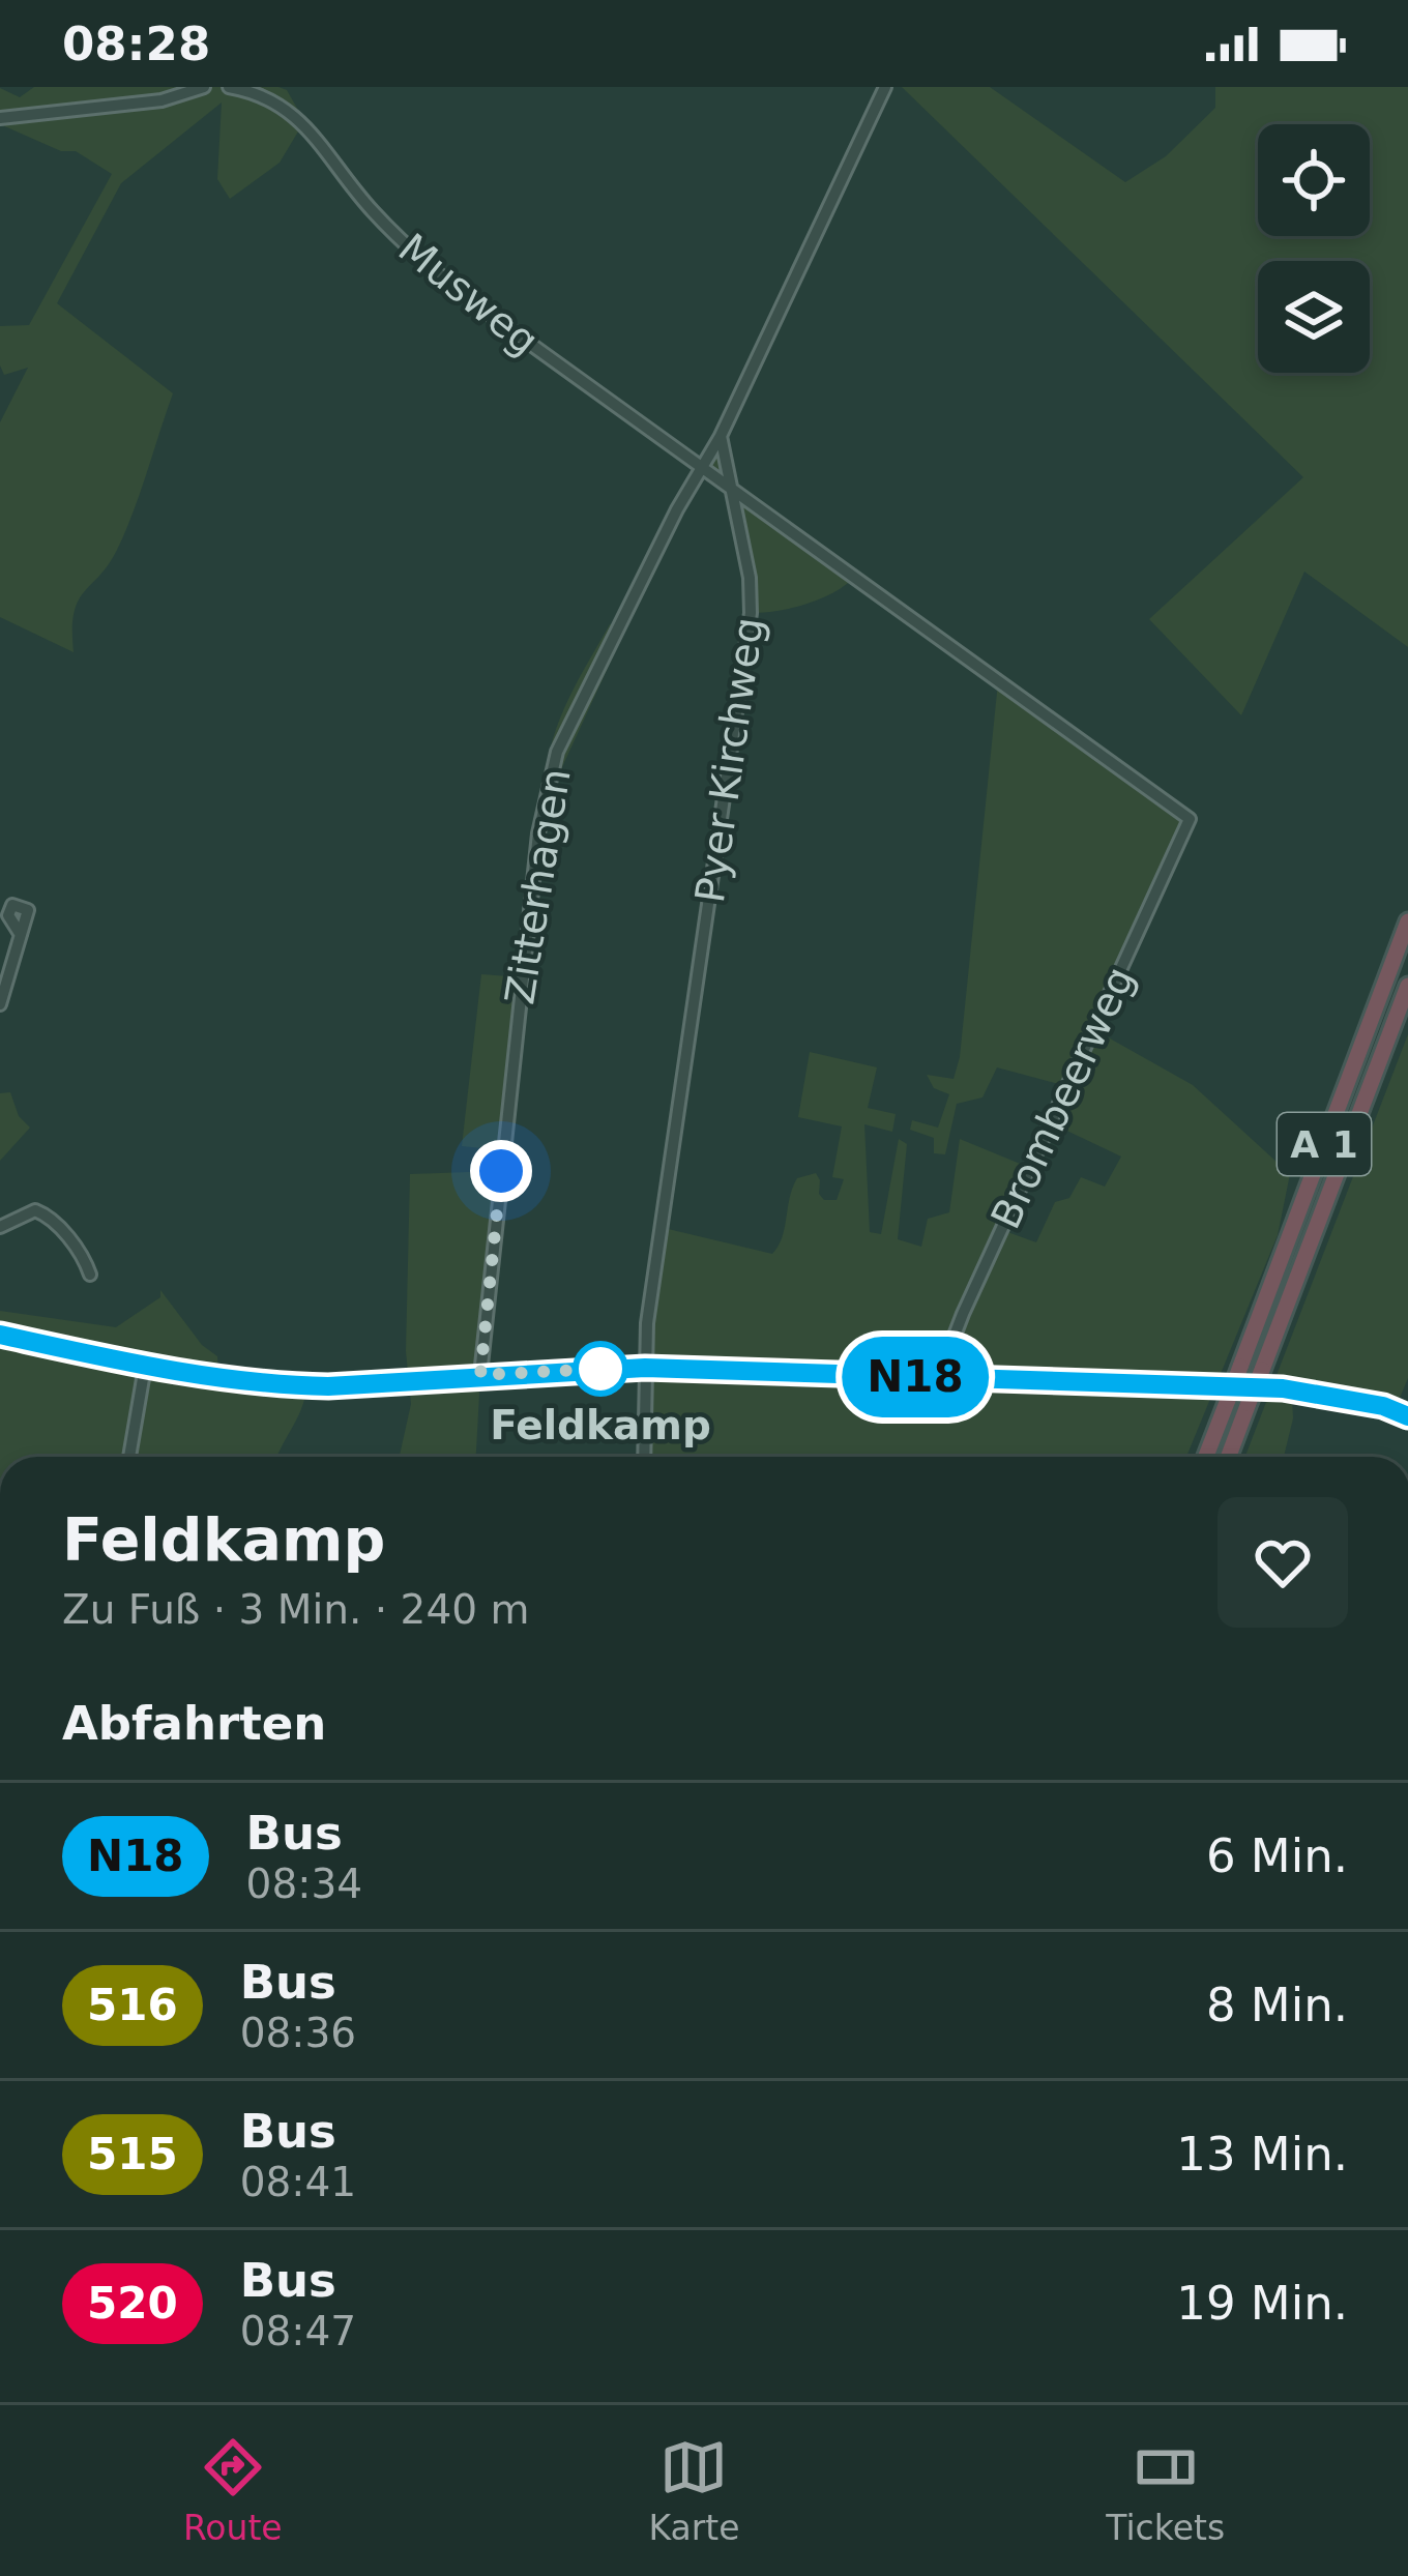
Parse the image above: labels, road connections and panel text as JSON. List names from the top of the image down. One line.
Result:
{"streets":{"highway":["A 1"],"street":["Musweg","Pyer Kirchweg","Zitterhagen","Brombeerweg"]},"crossings":[["Musweg","Pyer Kirchweg"],["Musweg","Zitterhagen"],["Musweg","Brombeerweg"],["Pyer Kirchweg","Zitterhagen"]],"places":["Feldkamp"],"lines":["bus line N18"],"page":{"status":"08:28","on_map":"N18","heading":[["Feldkamp","Zu Fuß · 3 Min. · 240 m"],"Abfahrten"],"list":[{"mark":"N18","name":"Bus","note":"08:34","value":"6 Min."},{"mark":"516","name":"Bus","note":"08:36","value":"8 Min."},{"mark":"515","name":"Bus","note":"08:41","value":"13 Min."},{"mark":"520","name":"Bus","note":"08:47","value":"19 Min."}],"tabs":["Route","Karte","Tickets"]}}
